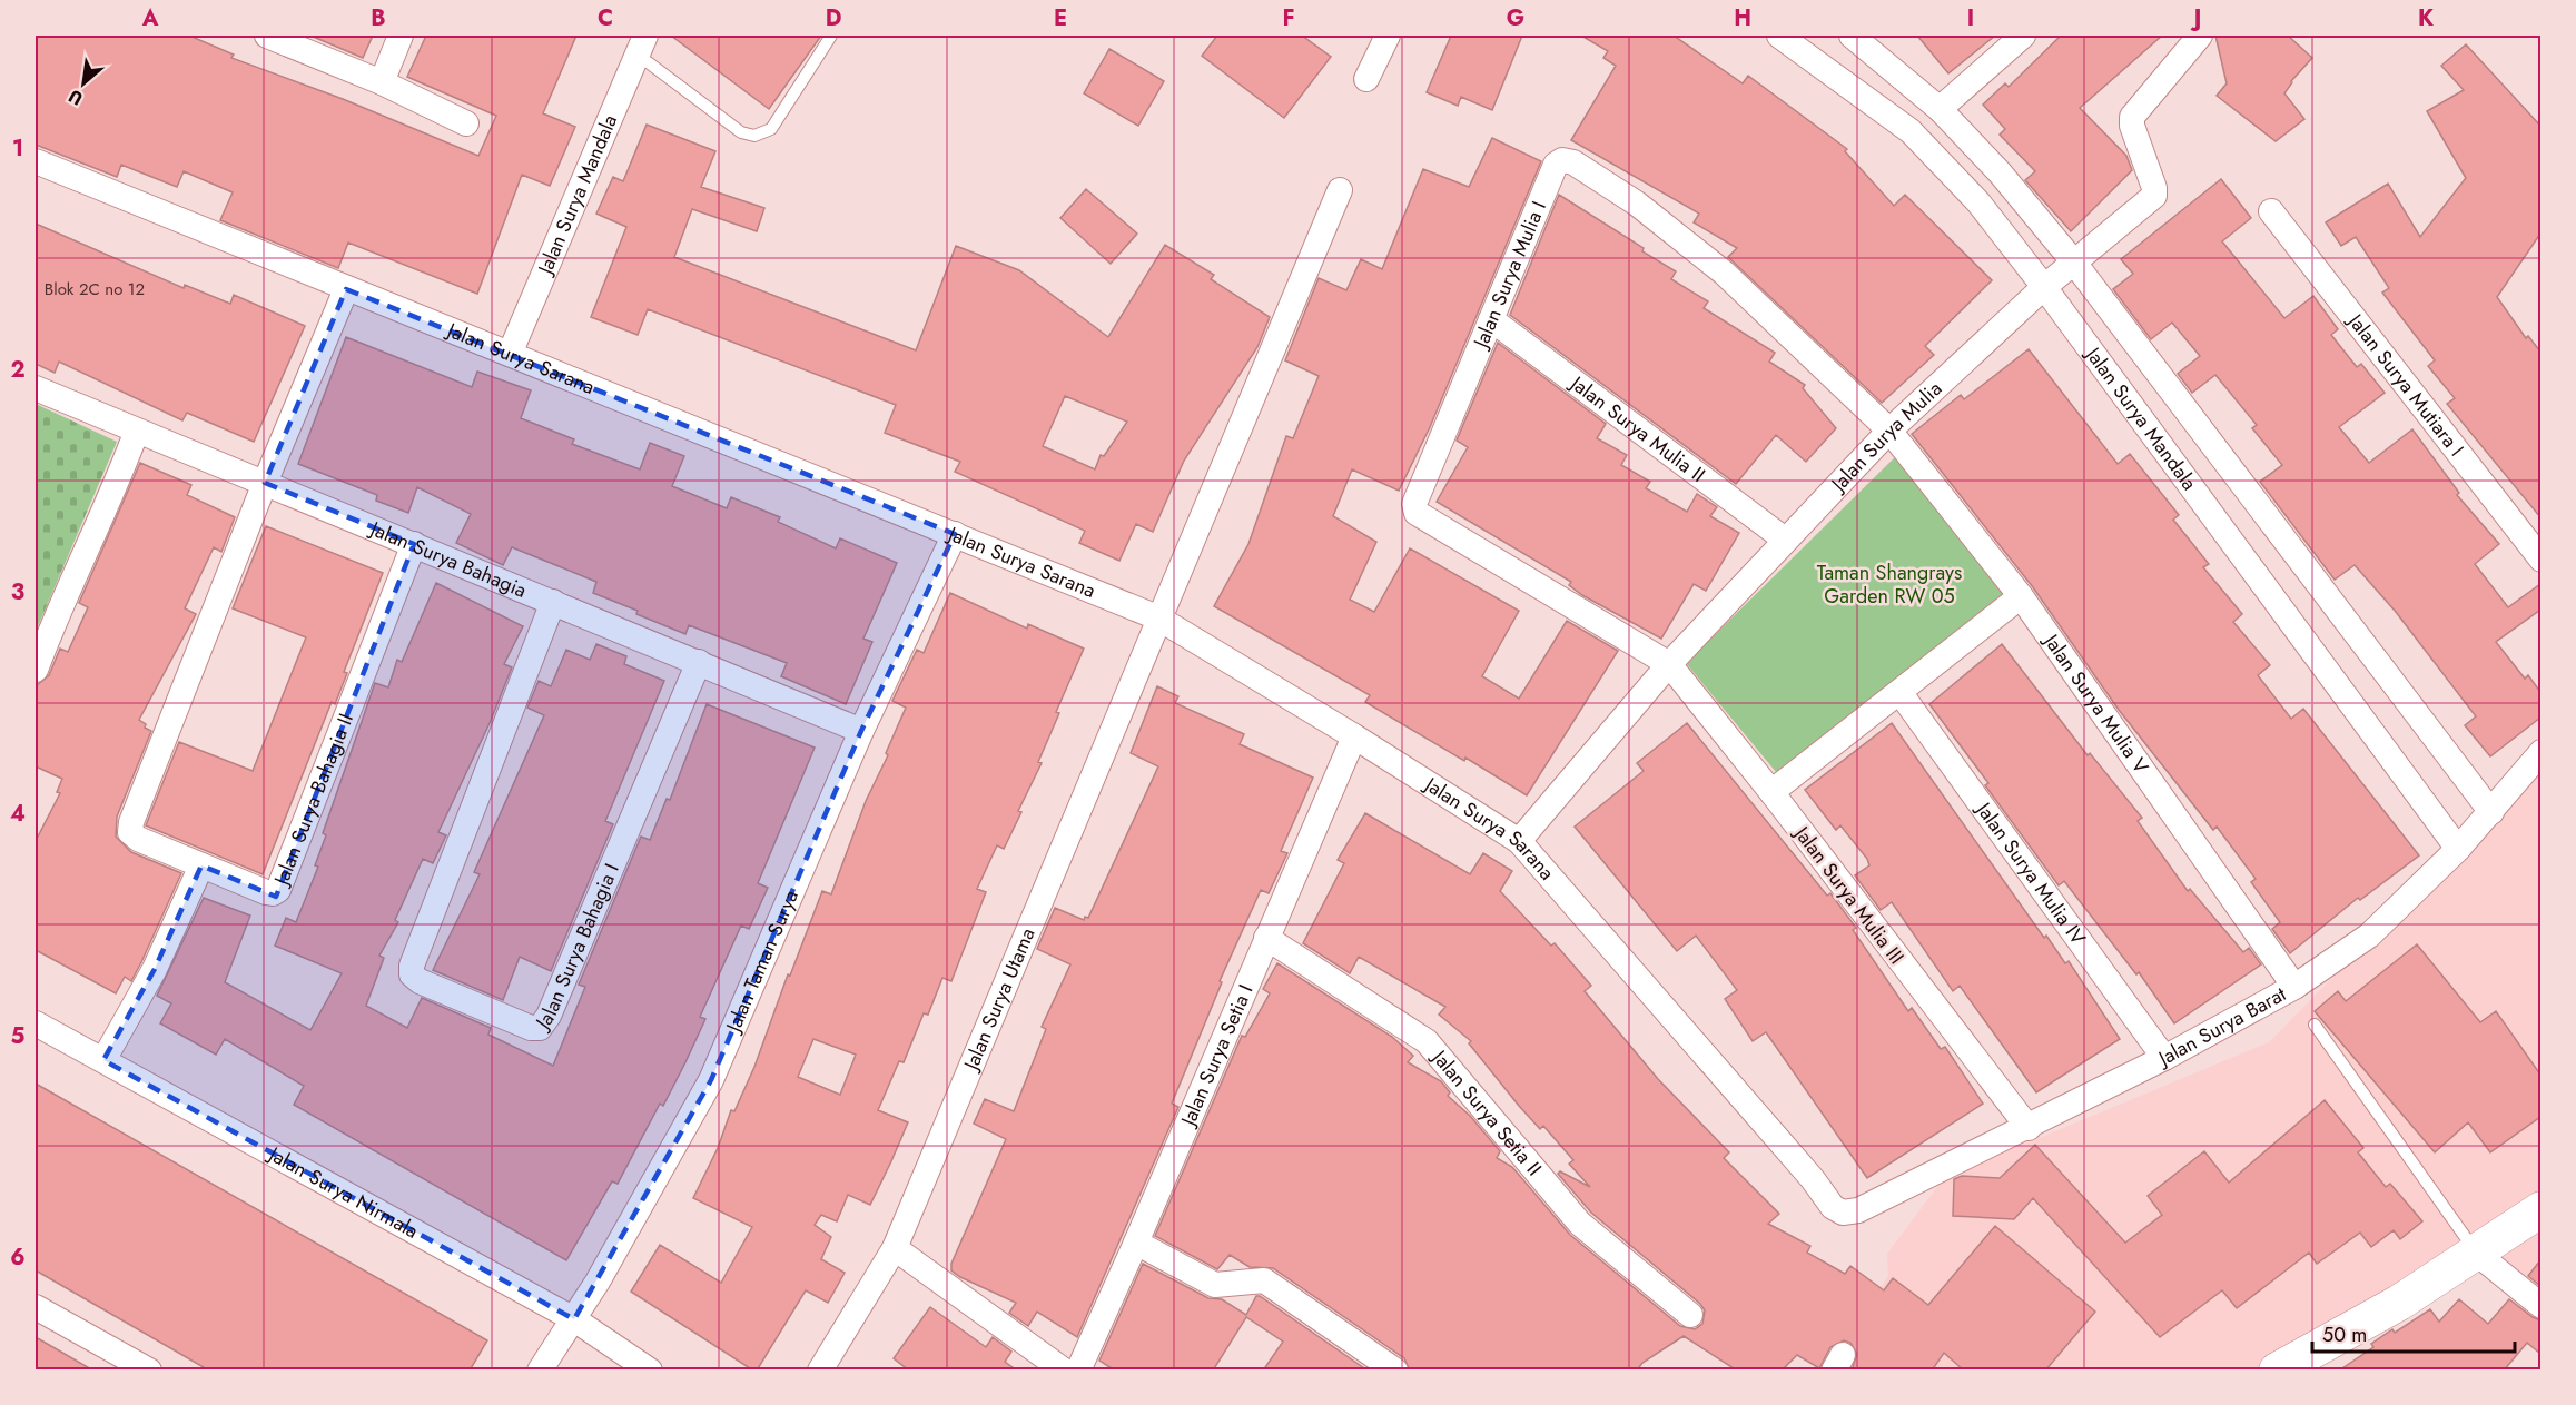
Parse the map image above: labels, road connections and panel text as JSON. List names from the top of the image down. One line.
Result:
{"streets":{"street":["Jalan Surya Mandala","Jalan Surya Mulia I","Jalan Surya Sarana","Jalan Surya Mutiara I","Jalan Surya Mulia II","Jalan Surya Mulia","Jalan Surya Bahagia","Jalan Surya Mulia V","Jalan Surya Bahagia II","Jalan Surya Mulia IV","Jalan Surya Mulia III","Jalan Surya Bahagia I","Jalan Taman Surya","Jalan Surya Utama","Jalan Surya Barat","Jalan Surya Setia I","Jalan Surya Setia II","Jalan Surya Nirmala"]},"crossings":[["Jalan Surya Mandala","Jalan Surya Sarana"],["Jalan Surya Mandala","Jalan Surya Mulia"],["Jalan Surya Mandala","Jalan Surya Barat"],["Jalan Surya Mulia I","Jalan Surya Mulia II"],["Jalan Surya Mulia I","Jalan Surya Mulia"],["Jalan Surya Mulia I","Jalan Surya Mulia V"],["Jalan Surya Mulia I","Jalan Surya Mulia III"],["Jalan Surya Sarana","Jalan Surya Mulia"],["Jalan Surya Sarana","Jalan Surya Bahagia II"],["Jalan Surya Sarana","Jalan Taman Surya"],["Jalan Surya Sarana","Jalan Surya Utama"],["Jalan Surya Sarana","Jalan Surya Barat"],["Jalan Surya Sarana","Jalan Surya Setia I"],["Jalan Surya Mulia II","Jalan Surya Mulia"],["Jalan Surya Mulia","Jalan Surya Mulia V"],["Jalan Surya Mulia","Jalan Surya Mulia III"],["Jalan Surya Bahagia","Jalan Surya Bahagia II"],["Jalan Surya Bahagia","Jalan Surya Bahagia I"],["Jalan Surya Bahagia","Jalan Taman Surya"],["Jalan Surya Mulia V","Jalan Surya Barat"],["Jalan Surya Mulia IV","Jalan Surya Barat"],["Jalan Surya Mulia III","Jalan Surya Barat"],["Jalan Taman Surya","Jalan Surya Nirmala"],["Jalan Surya Setia I","Jalan Surya Setia II"]],"parks":["Taman Shangrays Garden RW 05"],"house_numbers":["Blok 2C no 12"],"scale_bar":"50 m","north":"bottom left","grid":{"columns":["A","B","C","D","E","F","G","H","I","J","K"],"rows":["1","2","3","4","5","6"]}}
